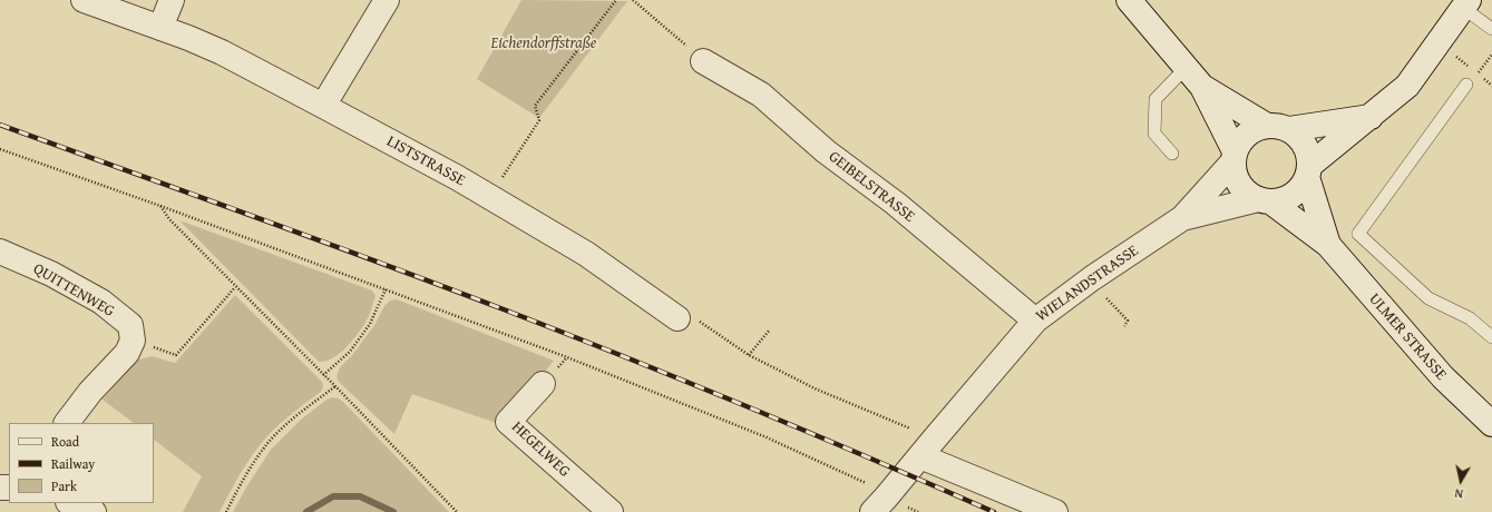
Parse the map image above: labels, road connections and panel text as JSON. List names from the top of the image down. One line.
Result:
{"streets":{"street":["LISTSTRASSE","GEIBELSTRASSE","WIELANDSTRASSE","QUITTENWEG","ULMER STRASSE","HEGELWEG"]},"crossings":[["GEIBELSTRASSE","WIELANDSTRASSE"],["WIELANDSTRASSE","ULMER STRASSE"]],"parks":["Eichendorffstraße"],"legend":["Road","Railway","Park"],"north":"bottom"}
